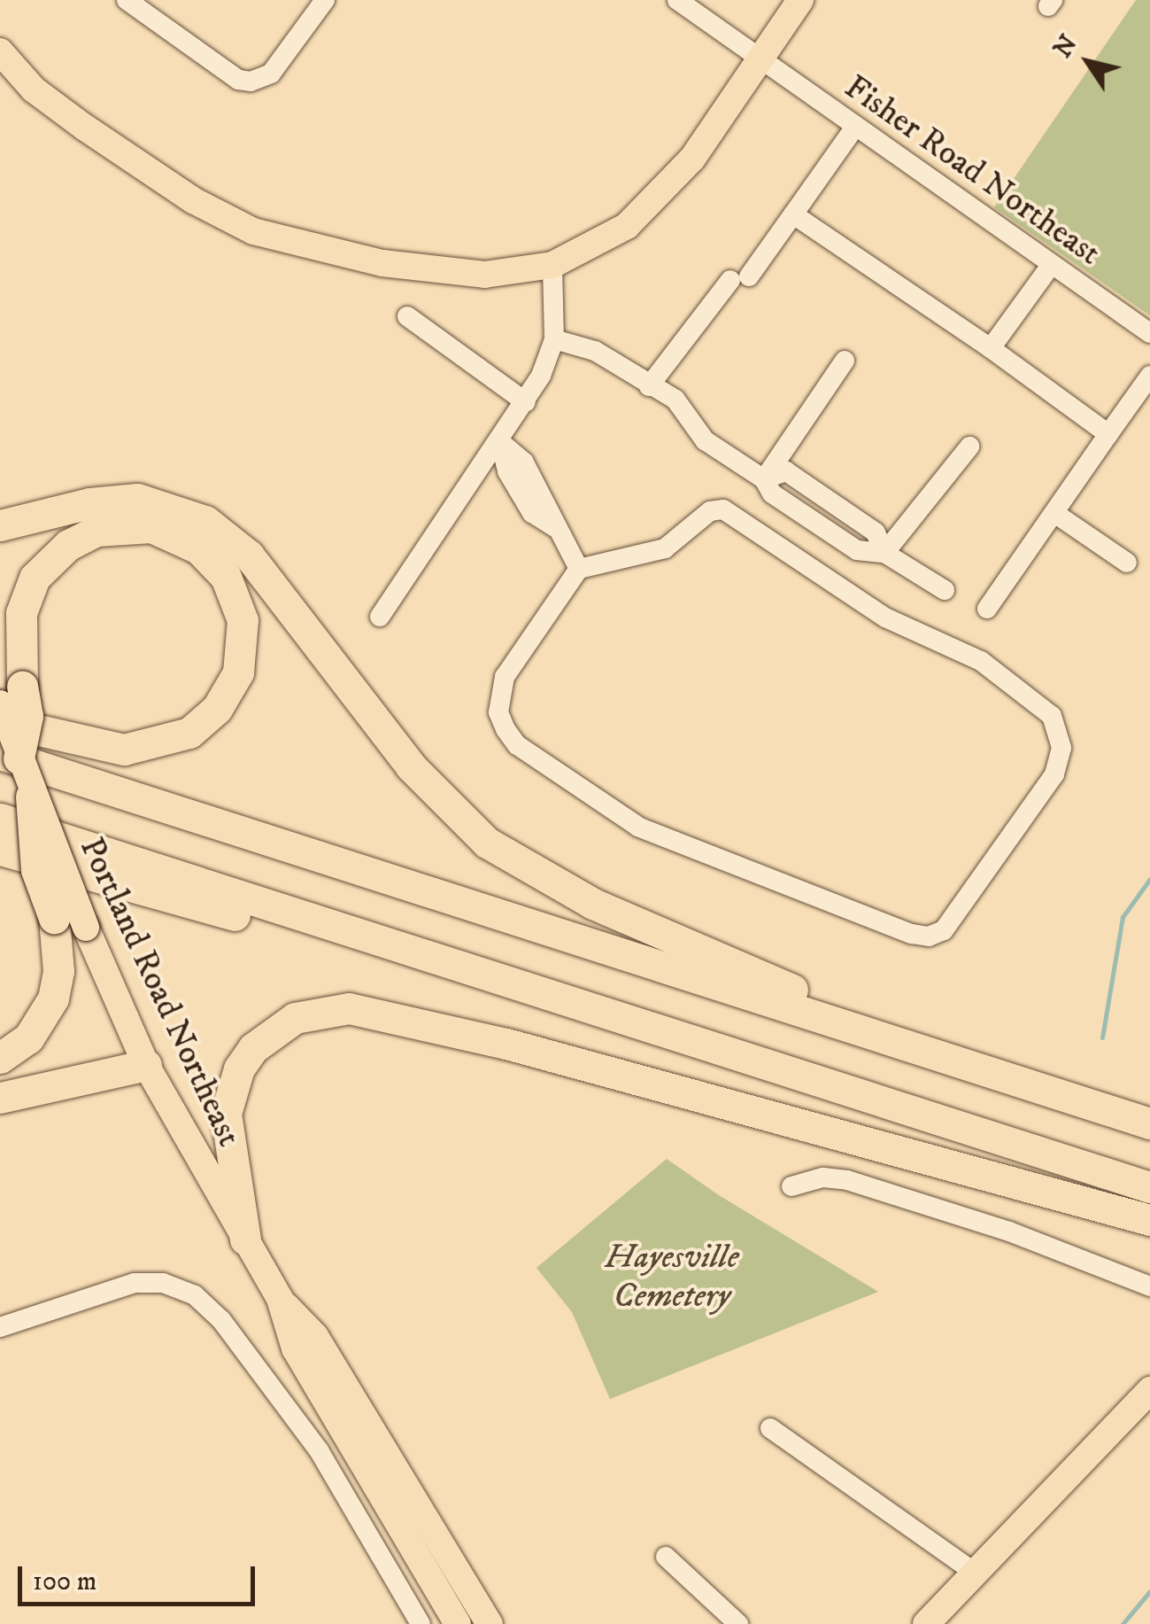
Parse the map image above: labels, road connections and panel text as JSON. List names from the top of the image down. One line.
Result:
{"streets":{"main road":["Portland Road Northeast"],"street":["Fisher Road Northeast"]},"parks":["Hayesville Cemetery"],"scale_bar":"100 m","north":"top left"}
